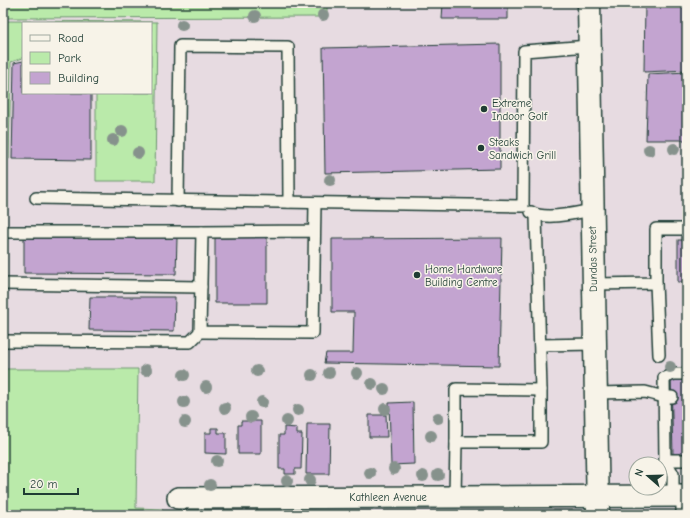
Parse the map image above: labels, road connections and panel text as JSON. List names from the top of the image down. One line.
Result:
{"streets":{"main road":["Dundas Street"],"street":["Kathleen Avenue"]},"crossings":[["Dundas Street","Kathleen Avenue"]],"places":["Extreme Indoor Golf","Steaks Sandwich Grill","Home Hardware Building Centre"],"legend":["Road","Park","Building"],"scale_bar":"20 m","north":"left"}
